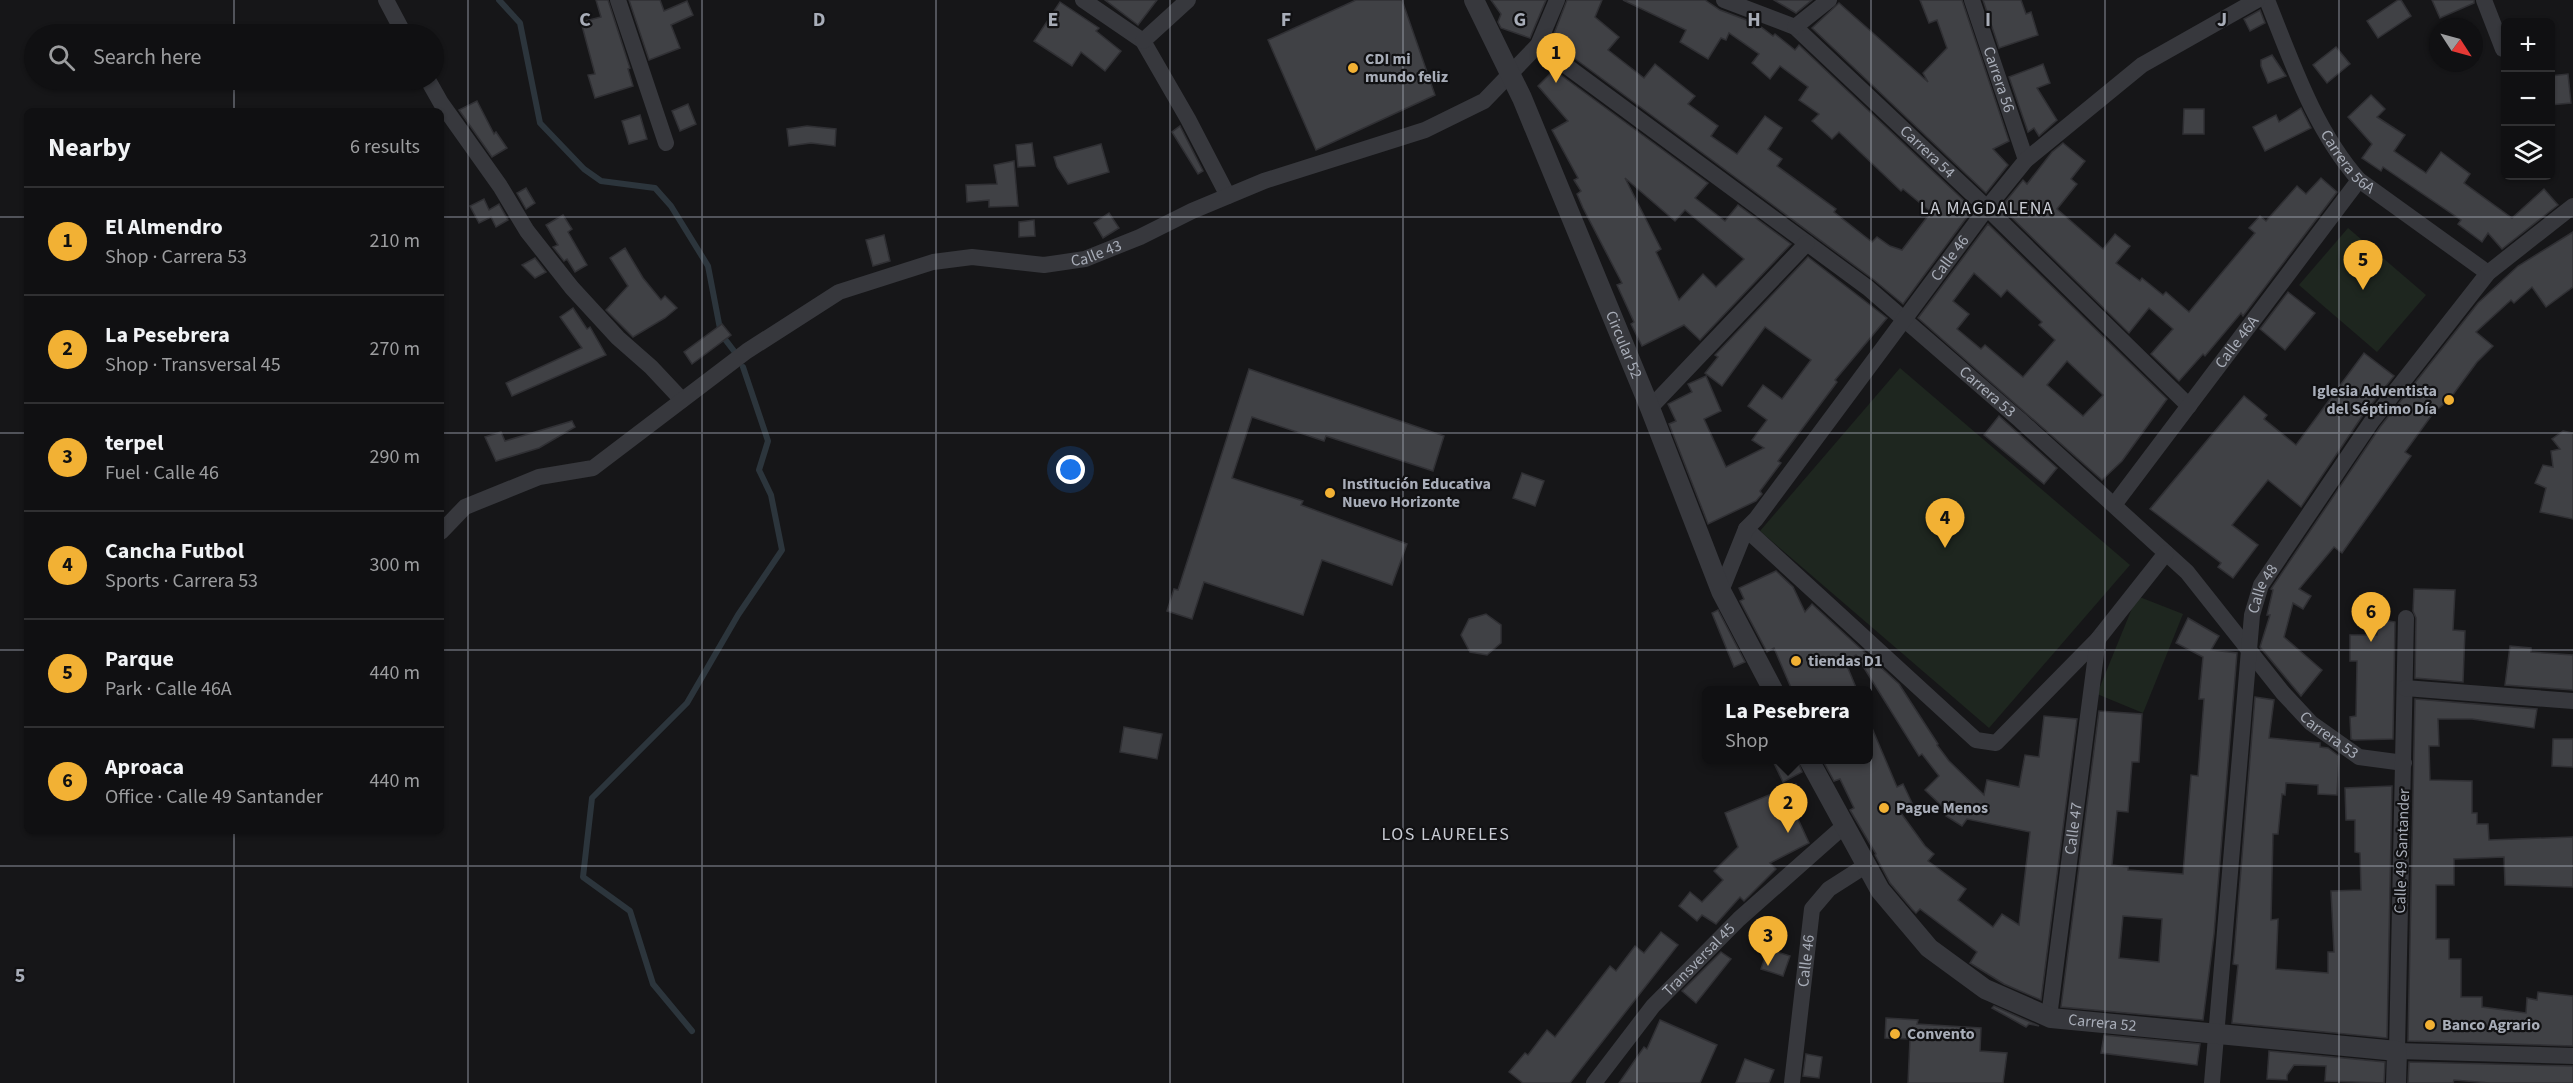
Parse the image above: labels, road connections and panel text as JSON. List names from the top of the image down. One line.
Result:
{"streets":{"street":["Carrera 56","Carrera 54","Carrera 56A","Calle 43","Calle 46","Calle 46A","Circular 52","Carrera 53","Calle 48","Calle 47","Calle 49 Santander","Transversal 45","Carrera 52"]},"crossings":[["Carrera 56","Calle 46"],["Carrera 54","Calle 46"],["Carrera 54","Calle 46A"],["Carrera 56A","Calle 46A"],["Carrera 56A","Calle 48"],["Calle 43","Circular 52"],["Calle 43","Carrera 53"],["Calle 46","Circular 52"],["Calle 46","Carrera 53"],["Calle 46","Carrera 52"],["Calle 46A","Carrera 53"],["Carrera 53","Calle 48"],["Carrera 53","Calle 49 Santander"],["Calle 48","Carrera 52"],["Calle 47","Carrera 52"],["Calle 49 Santander","Carrera 52"]],"districts":["LA MAGDALENA","LOS LAURELES"],"places":["CDI mi mundo feliz","Iglesia Adventista del Séptimo Día","Institución Educativa Nuevo Horizonte","tiendas D1","Pague Menos","Banco Agrario","Convento"],"north":"bottom right","page":{"map_buttons":["+","−"],"search":"Search here","pins":["1","5","4","6","2","3"],"heading":["Nearby","6 results"],"list":[{"mark":"1","name":"El Almendro","note":"Shop · Carrera 53","value":"210 m"},{"mark":"2","name":"La Pesebrera","note":"Shop · Transversal 45","value":"270 m"},{"mark":"3","name":"terpel","note":"Fuel · Calle 46","value":"290 m"},{"mark":"4","name":"Cancha Futbol","note":"Sports · Carrera 53","value":"300 m"},{"mark":"5","name":"Parque","note":"Park · Calle 46A","value":"440 m"},{"mark":"6","name":"Aproaca","note":"Office · Calle 49 Santander","value":"440 m"}],"popup":["La Pesebrera","Shop"]},"grid":{"columns":["C","D","E","F","G","H","I","J"],"rows":["5"]}}
